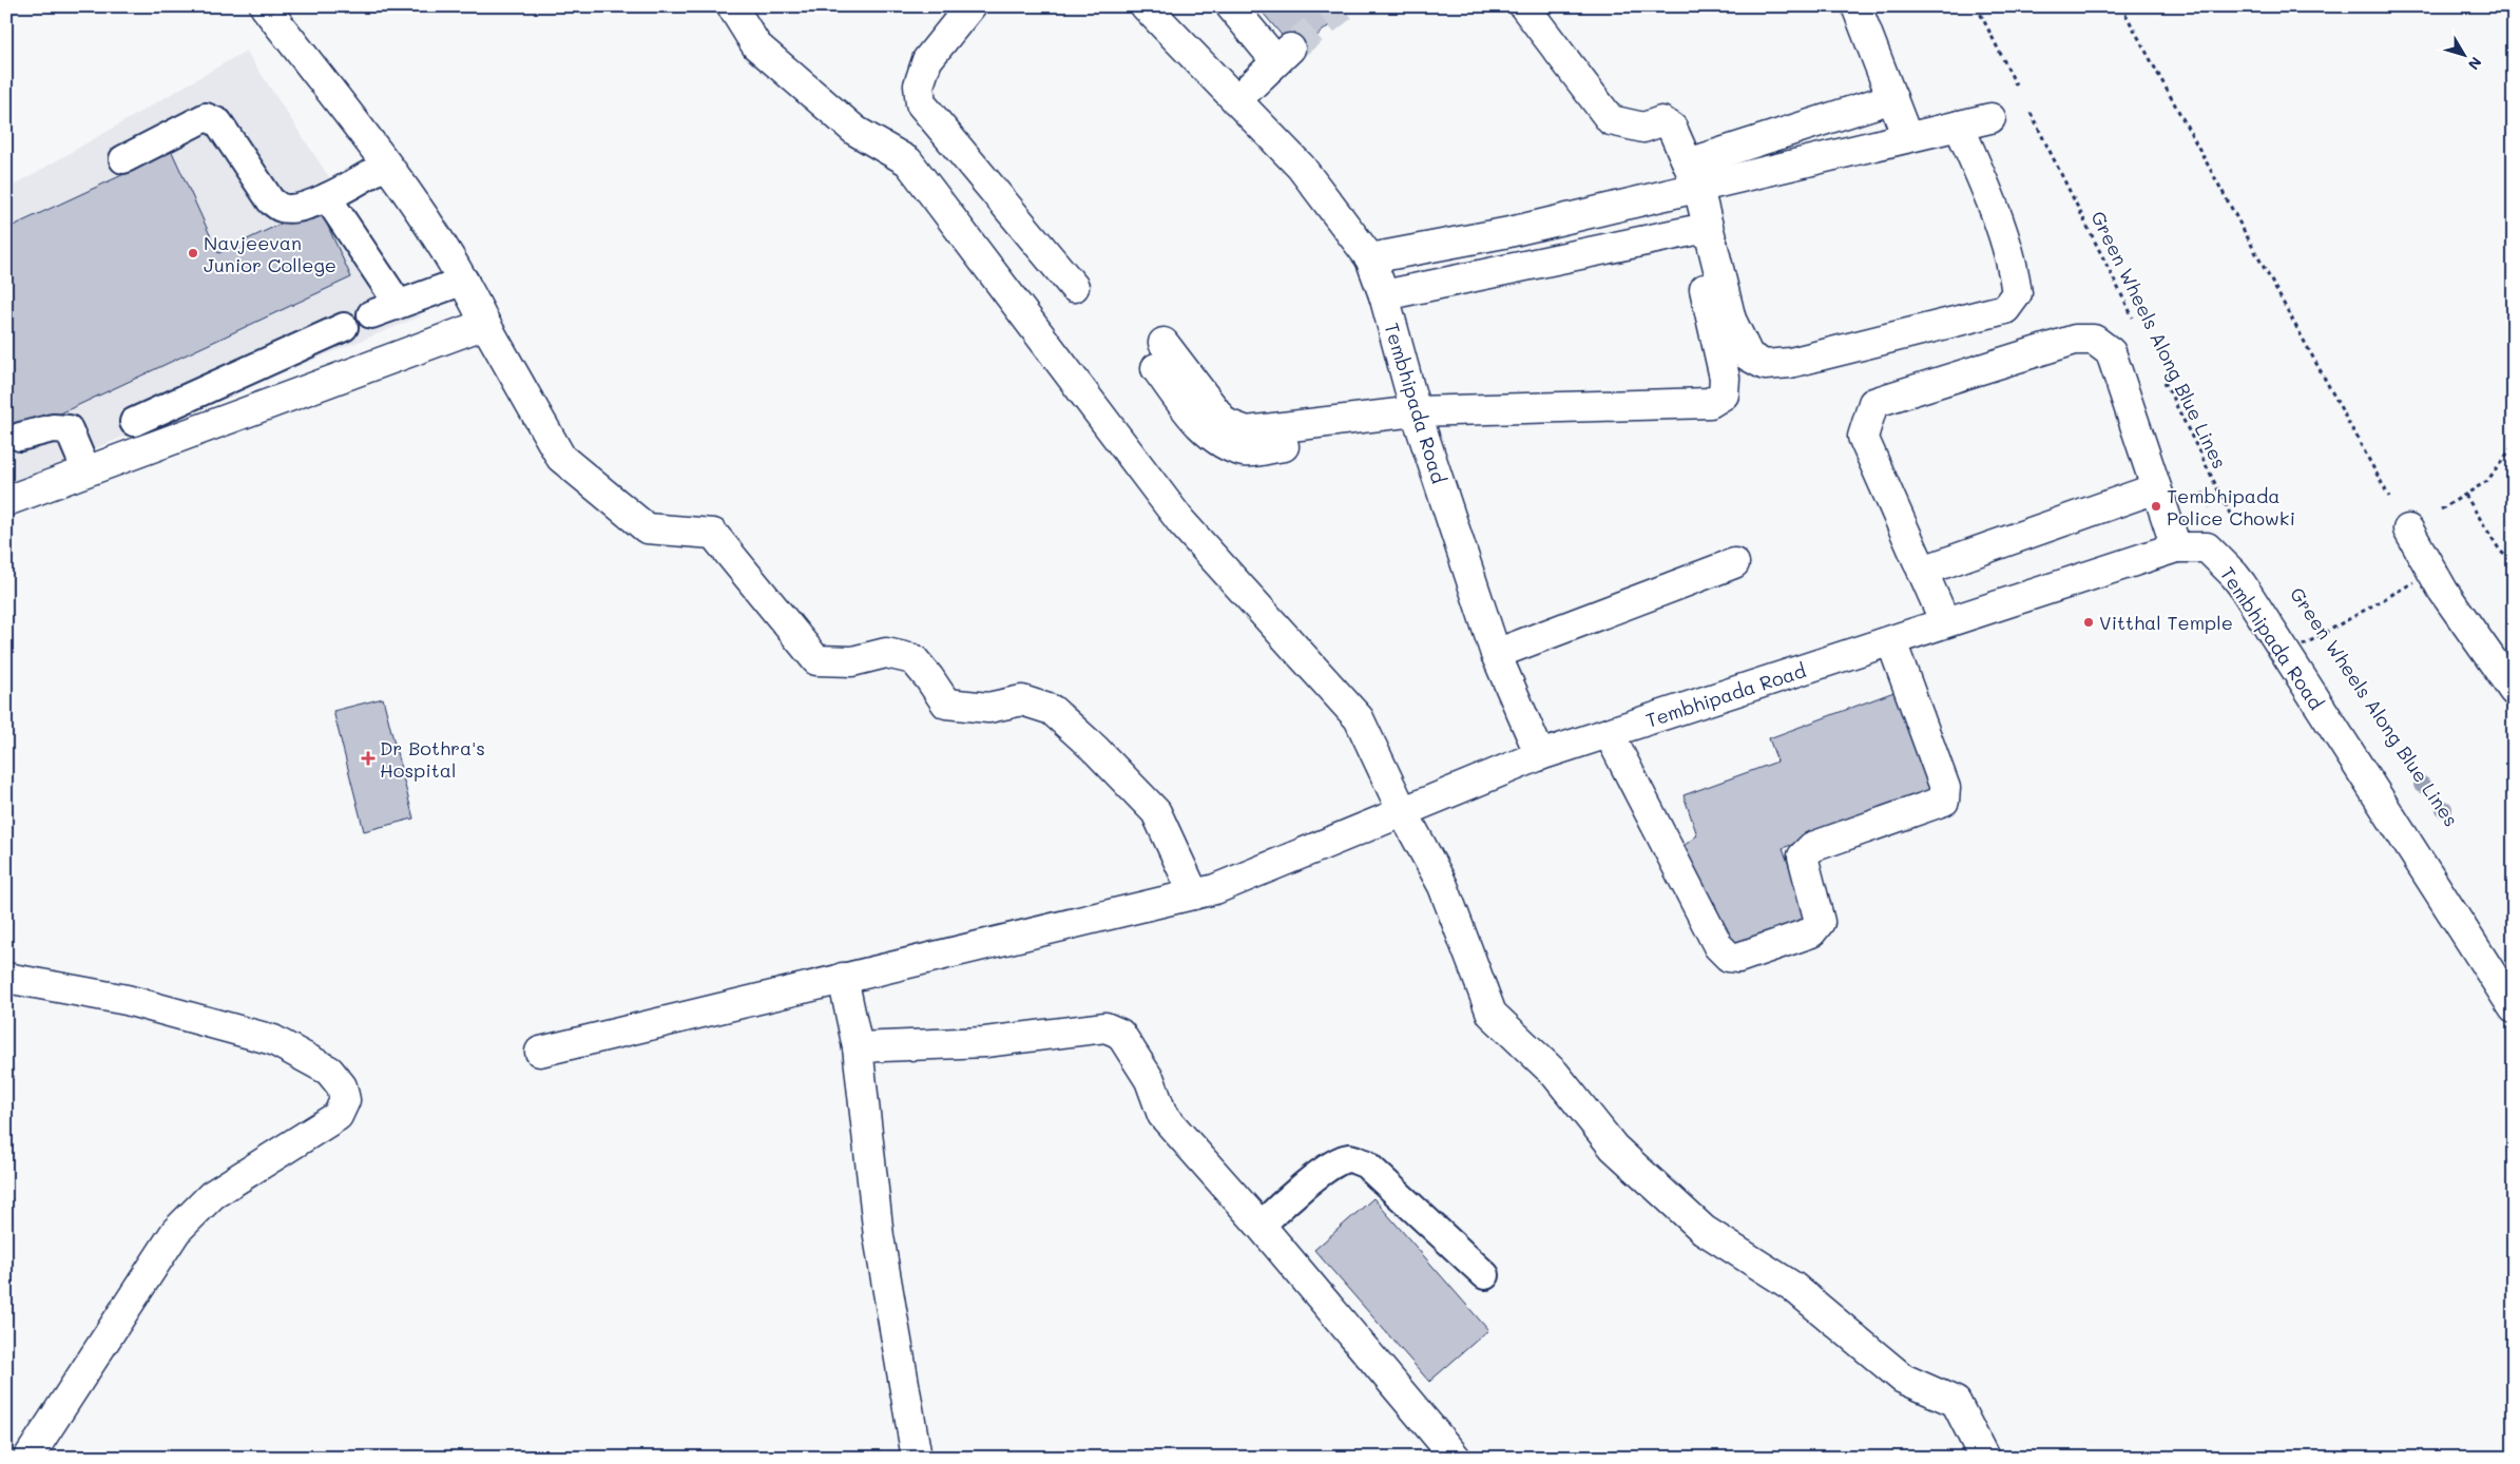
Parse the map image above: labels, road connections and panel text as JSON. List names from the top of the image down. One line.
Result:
{"streets":{"street":["Tembhipada Road"],"path":["Green Wheels Along Blue Lines"]},"places":{"other":["Navjeevan Junior College","Tembhipada Police Chowki","Vitthal Temple"],"health":["Dr Bothra's Hospital"]},"north":"bottom right"}
